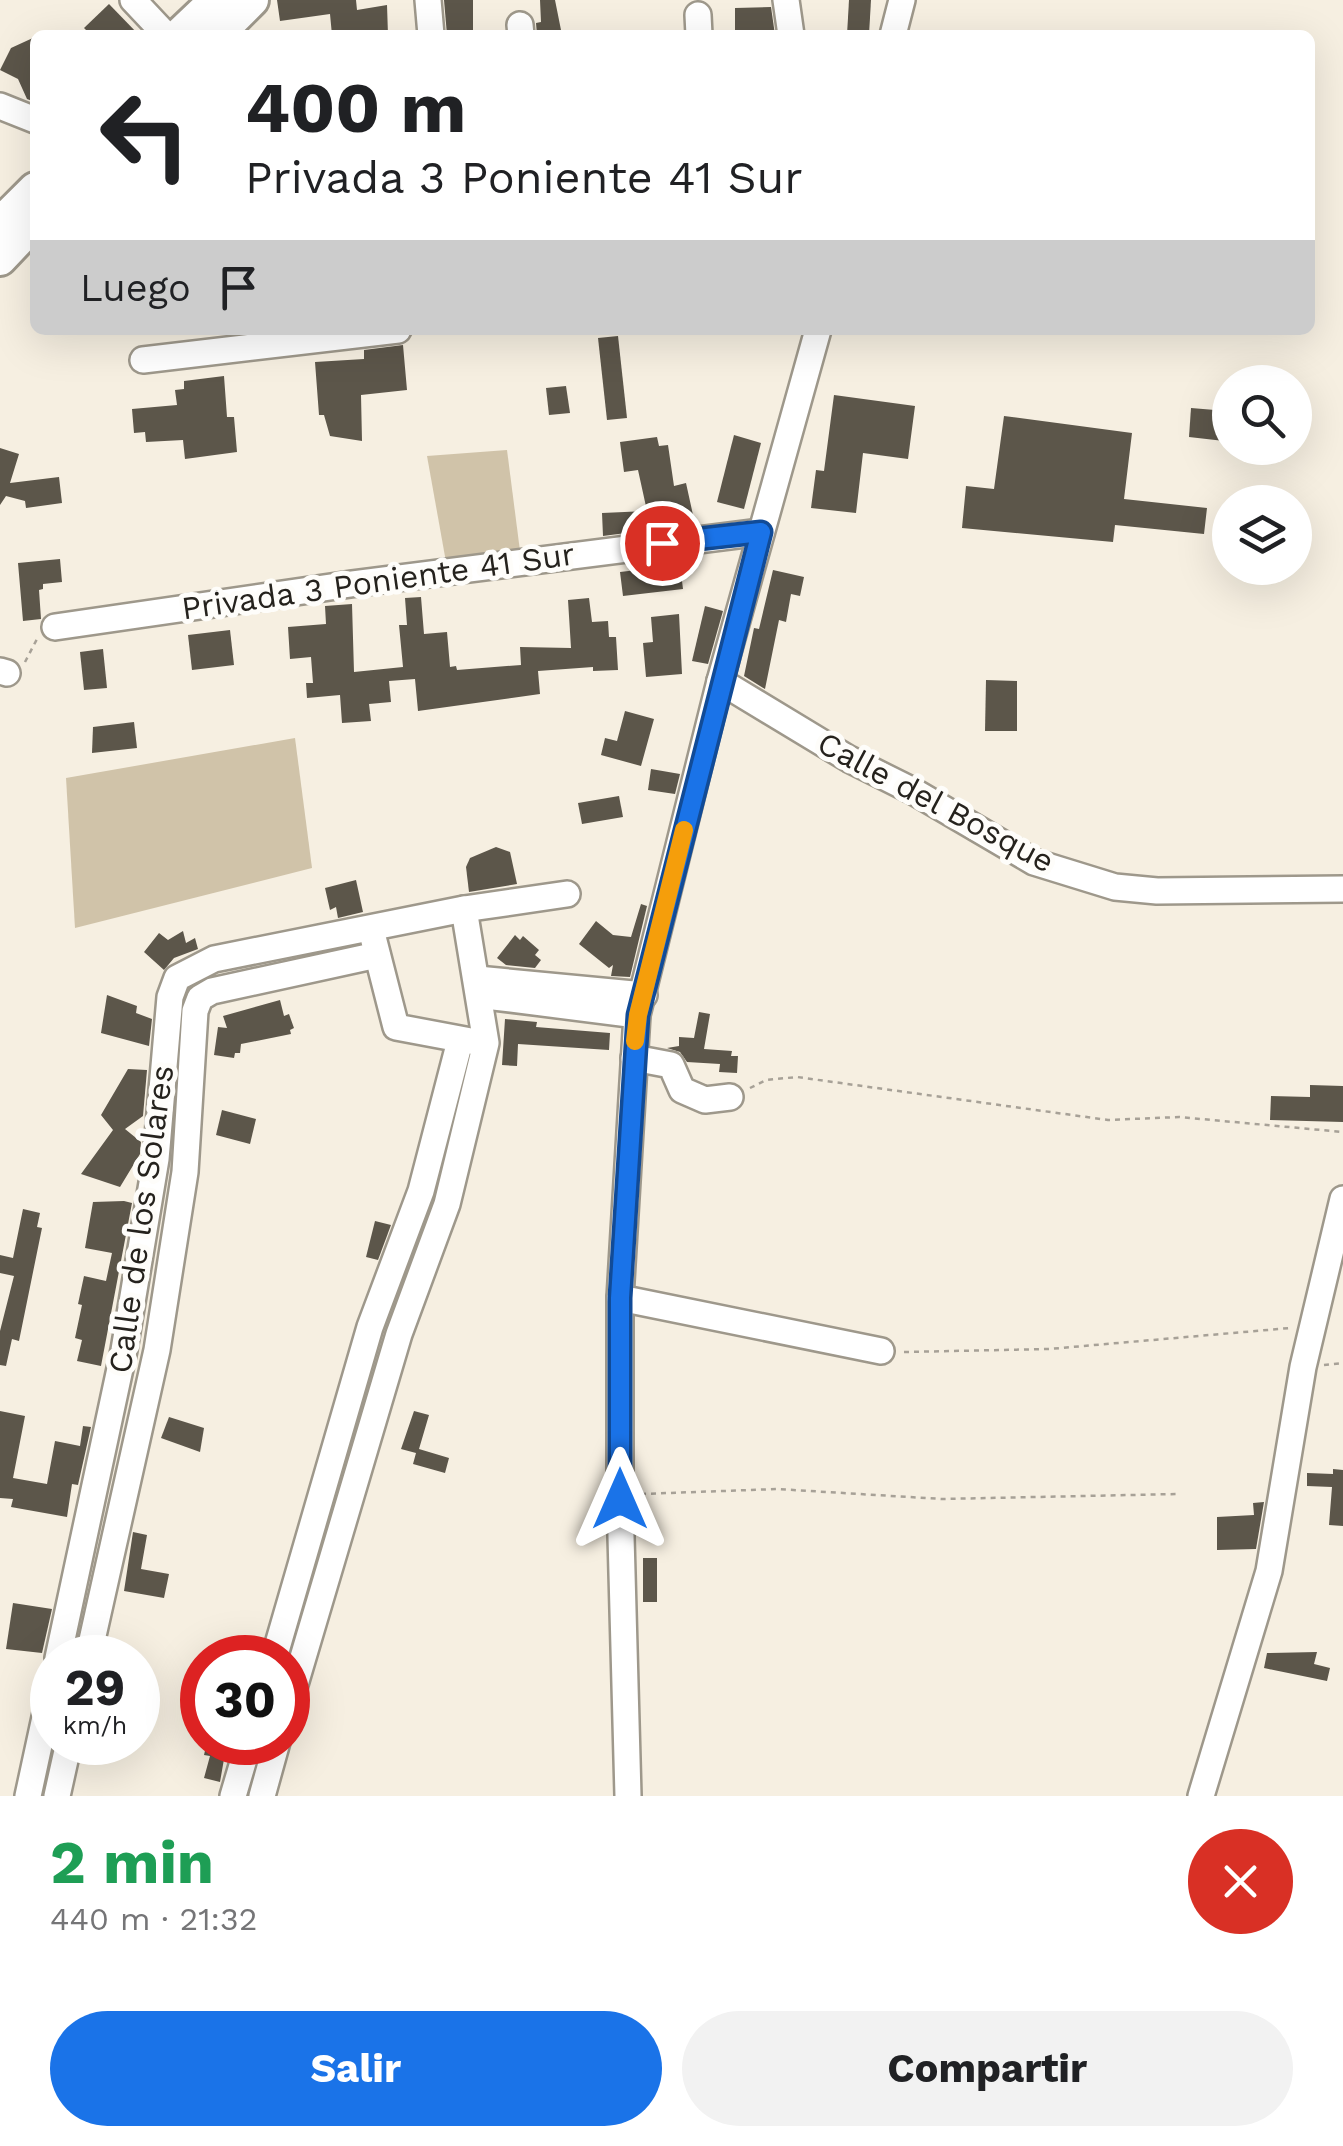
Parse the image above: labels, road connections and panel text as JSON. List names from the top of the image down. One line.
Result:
{"streets":{"street":["Privada 3 Poniente 41 Sur","Calle del Bosque","Calle de los Solares"]},"page":{"turn":["400 m","Privada 3 Poniente 41 Sur"],"then":"Luego","speed":"29 km/h","limit":"30","heading":["2 min","440 m · 21:32"],"buttons":["Salir","Compartir"]}}
